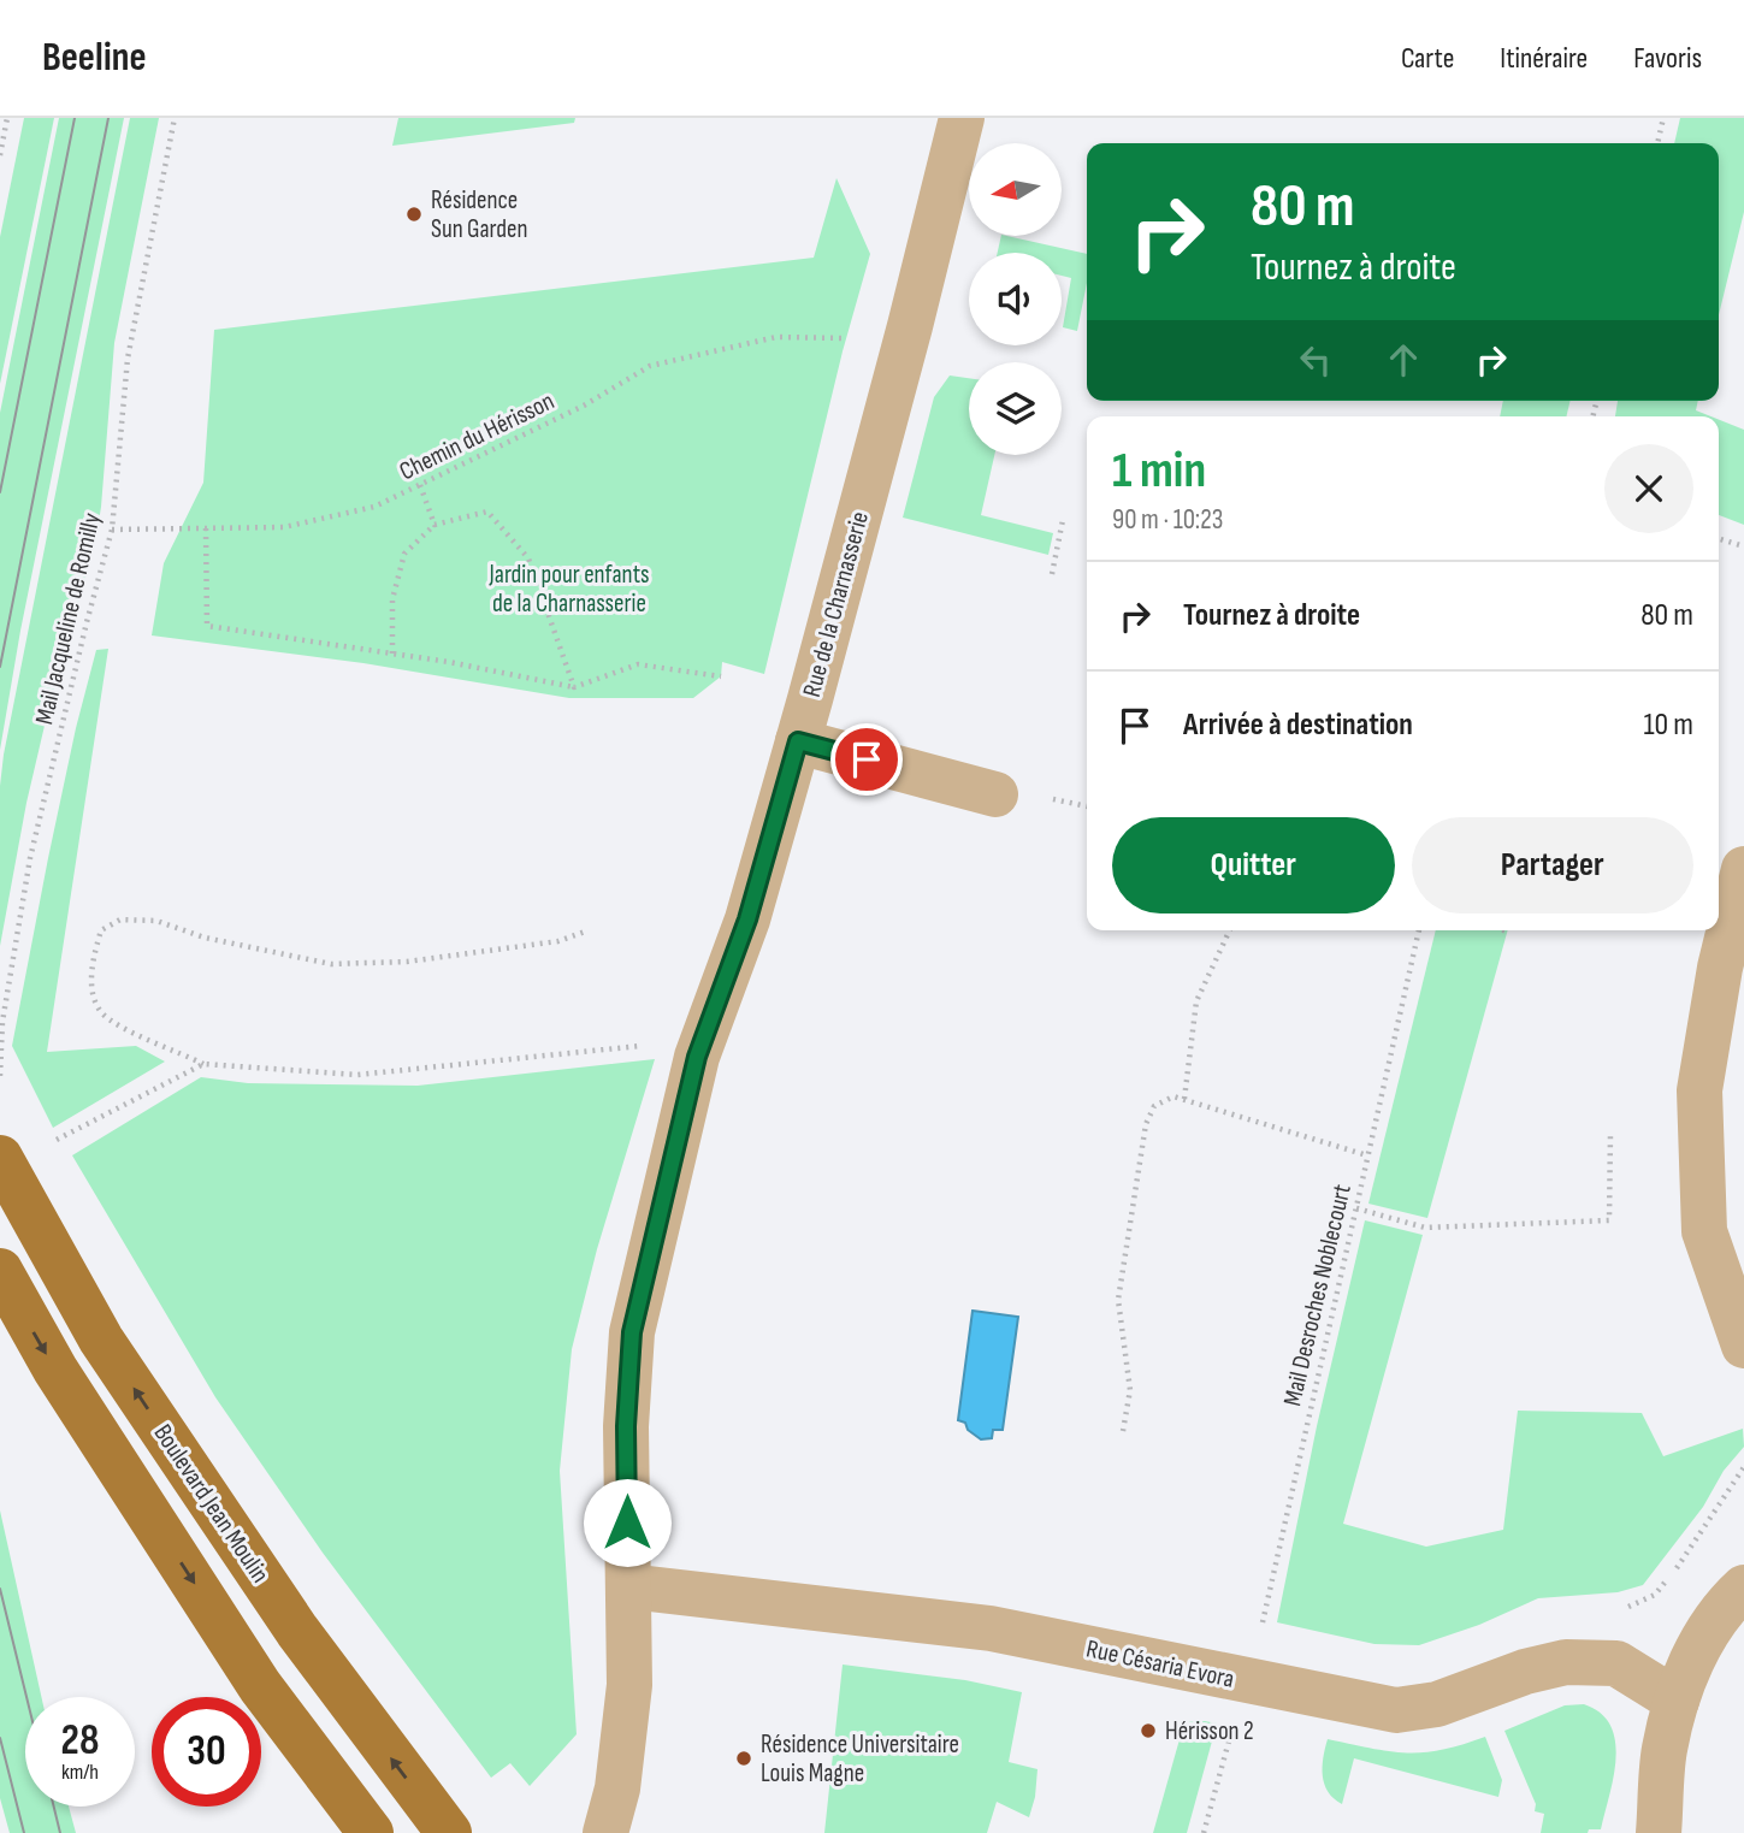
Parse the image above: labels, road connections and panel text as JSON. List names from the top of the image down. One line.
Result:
{"streets":{"main road":["Boulevard Jean Moulin"],"street":["Rue de la Charnasserie","Rue Césaria Evora"],"path":["Chemin du Hérisson","Mail Jacqueline de Romilly","Mail Desroches Noblecourt"]},"crossings":[["Chemin du Hérisson","Mail Jacqueline de Romilly"],["Rue de la Charnasserie","Rue Césaria Evora"]],"parks":["Jardin pour enfants de la Charnasserie"],"places":["Résidence Sun Garden","Hérisson 2","Résidence Universitaire Louis Magne"],"north":"left","page":{"header":"Beeline","nav":["Carte","Itinéraire","Favoris"],"turn":["80 m","Tournez à droite"],"heading":["1 min","90 m · 10:23"],"list":[{"name":"Tournez à droite","value":"80 m"},{"name":"Arrivée à destination","value":"10 m"}],"buttons":["Quitter","Partager"],"speed":"28 km/h","limit":"30"}}
